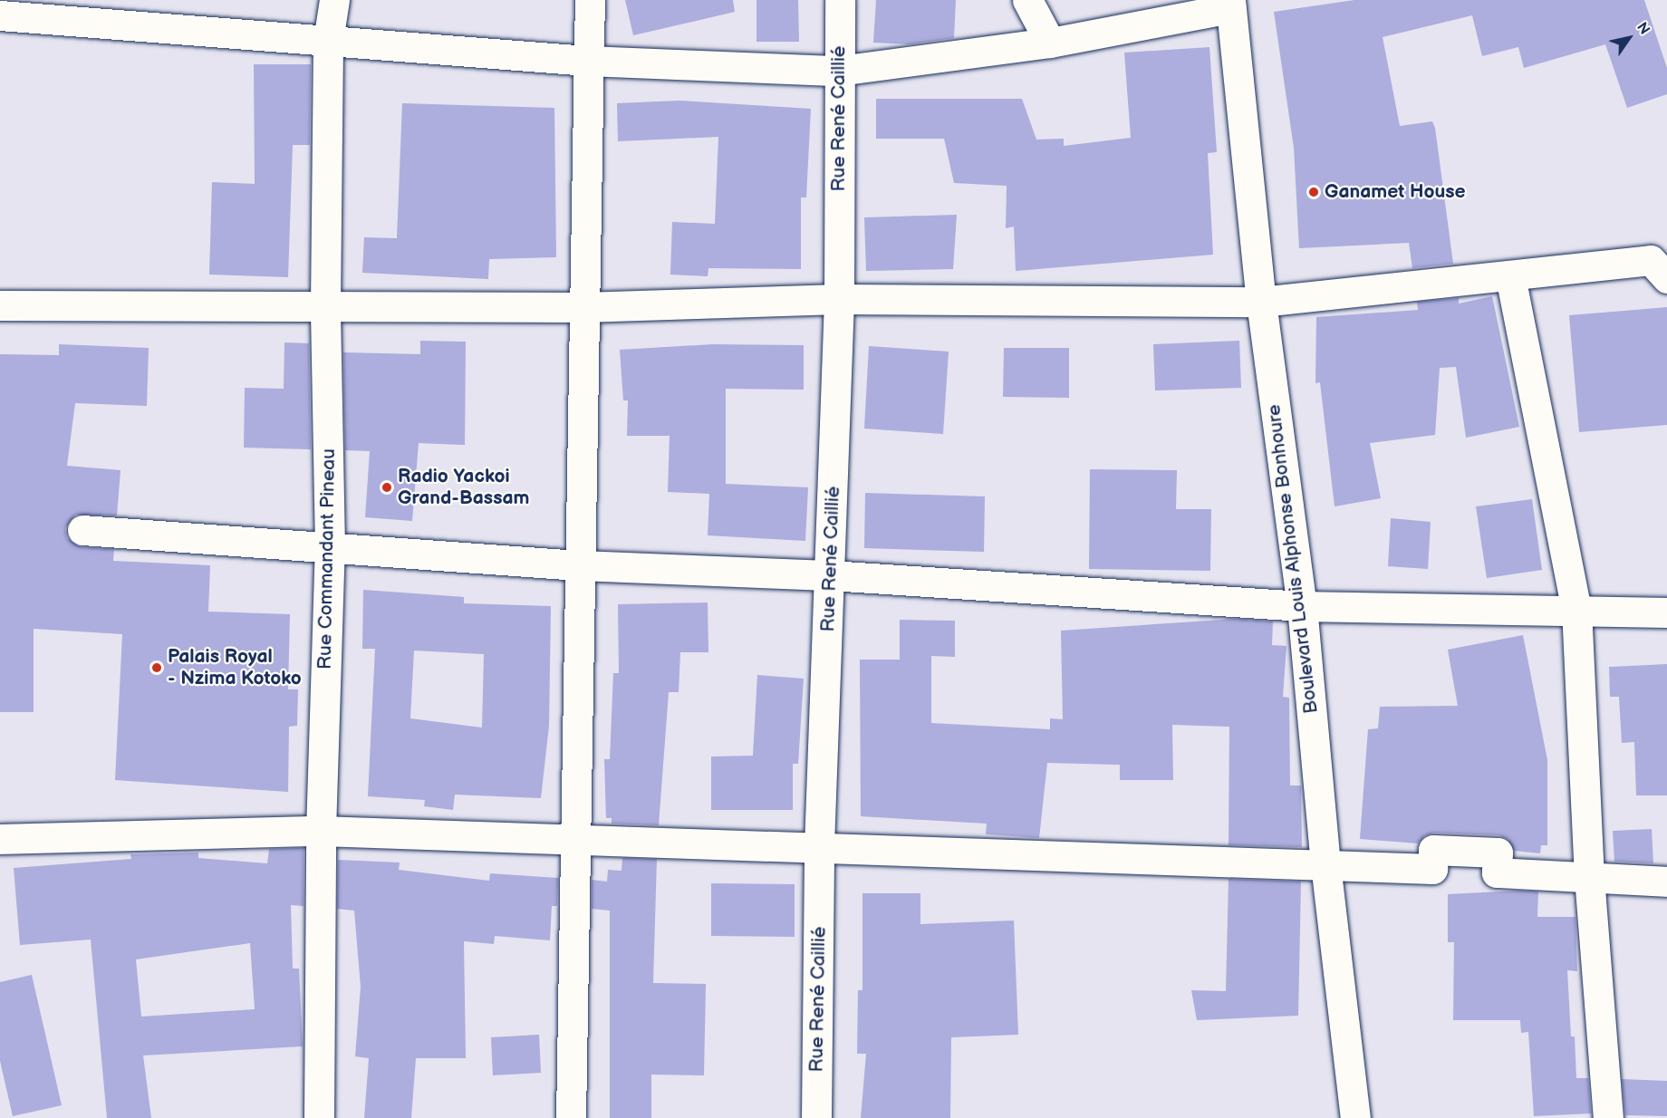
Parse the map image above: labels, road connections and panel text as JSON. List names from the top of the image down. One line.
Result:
{"streets":{"street":["Rue René Caillié","Rue Commandant Pineau","Boulevard Louis Alphonse Bonhoure"]},"places":["Ganamet House","Radio Yackoi Grand-Bassam","Palais Royal - Nzima Kotoko"],"north":"top right"}
